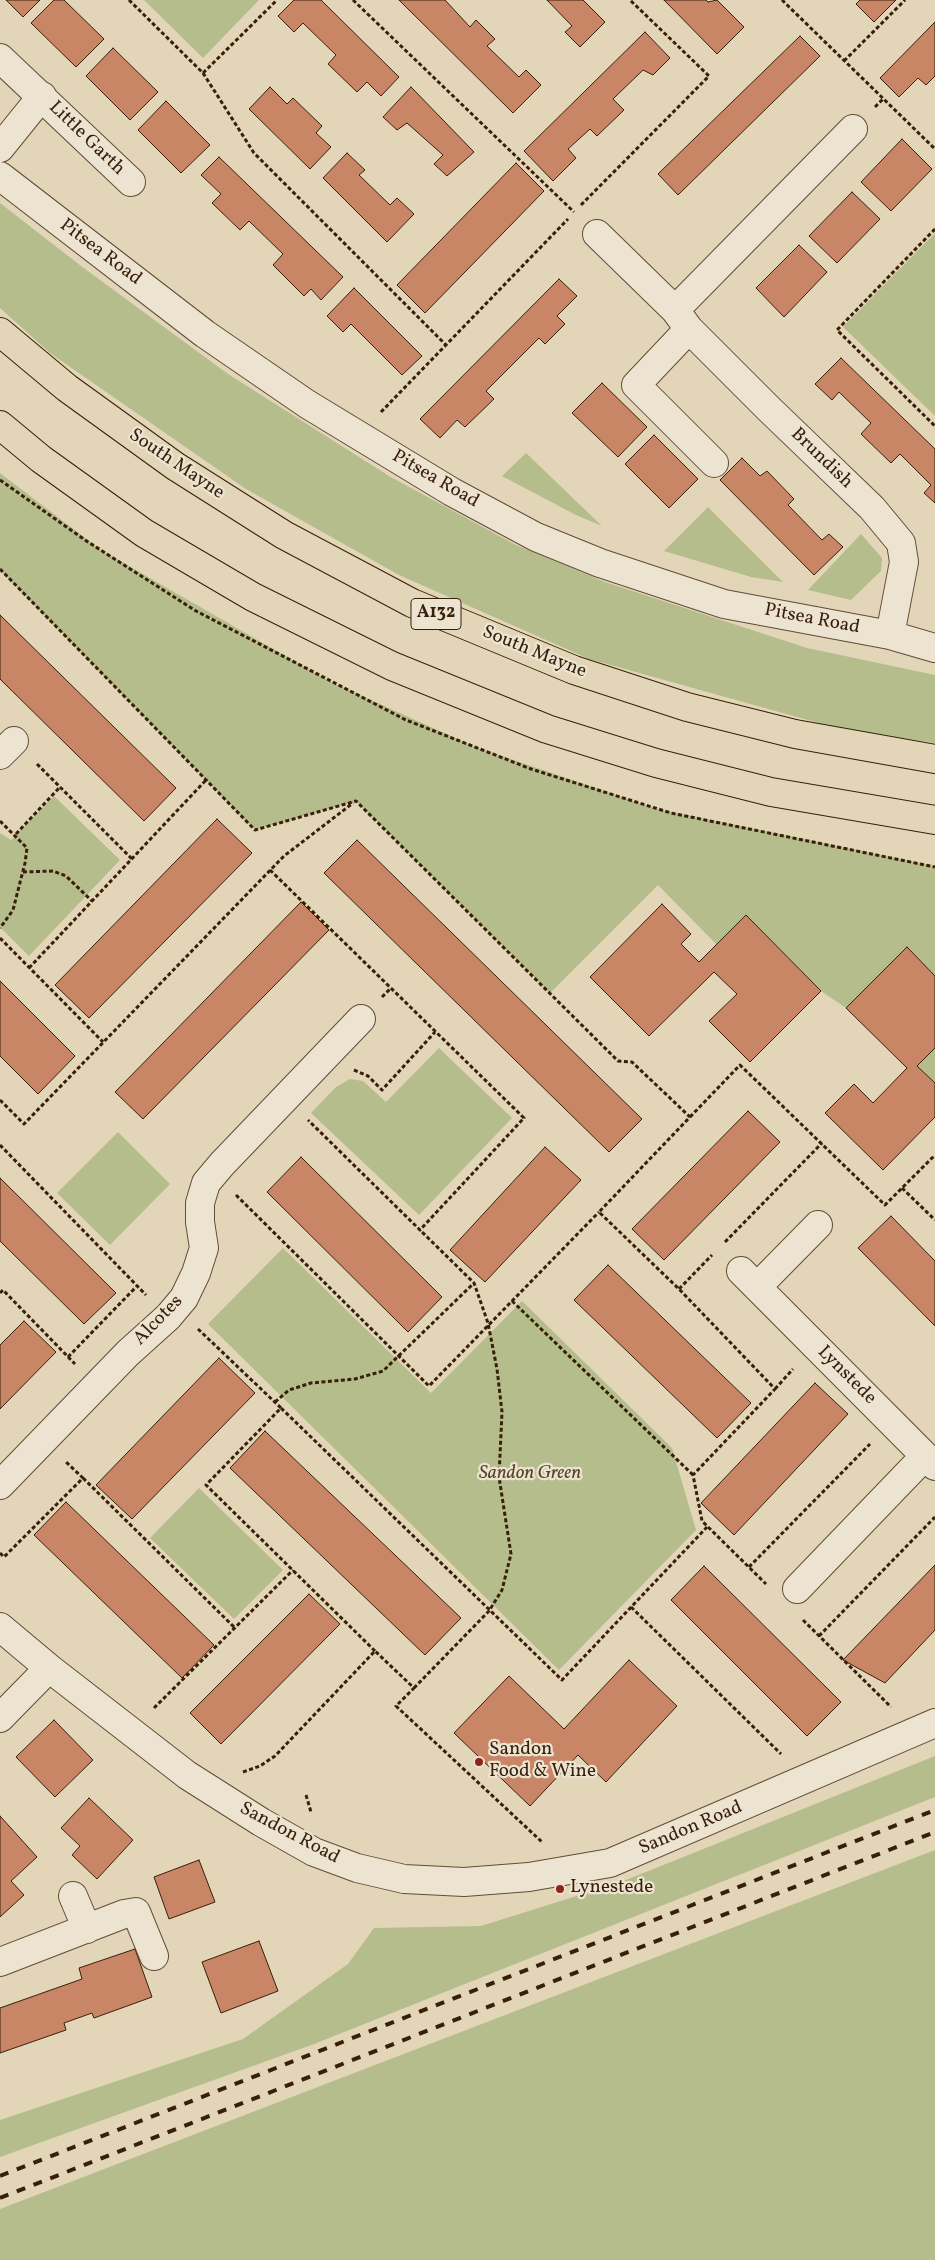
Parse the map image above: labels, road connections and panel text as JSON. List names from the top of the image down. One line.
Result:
{"streets":{"main road":["South Mayne","A132"],"street":["Little Garth","Pitsea Road","Brundish","Alcotes","Lynstede","Sandon Road"]},"crossings":[["Pitsea Road","Brundish"]],"parks":["Sandon Green"],"places":["Sandon Food & Wine","Lynestede"]}
